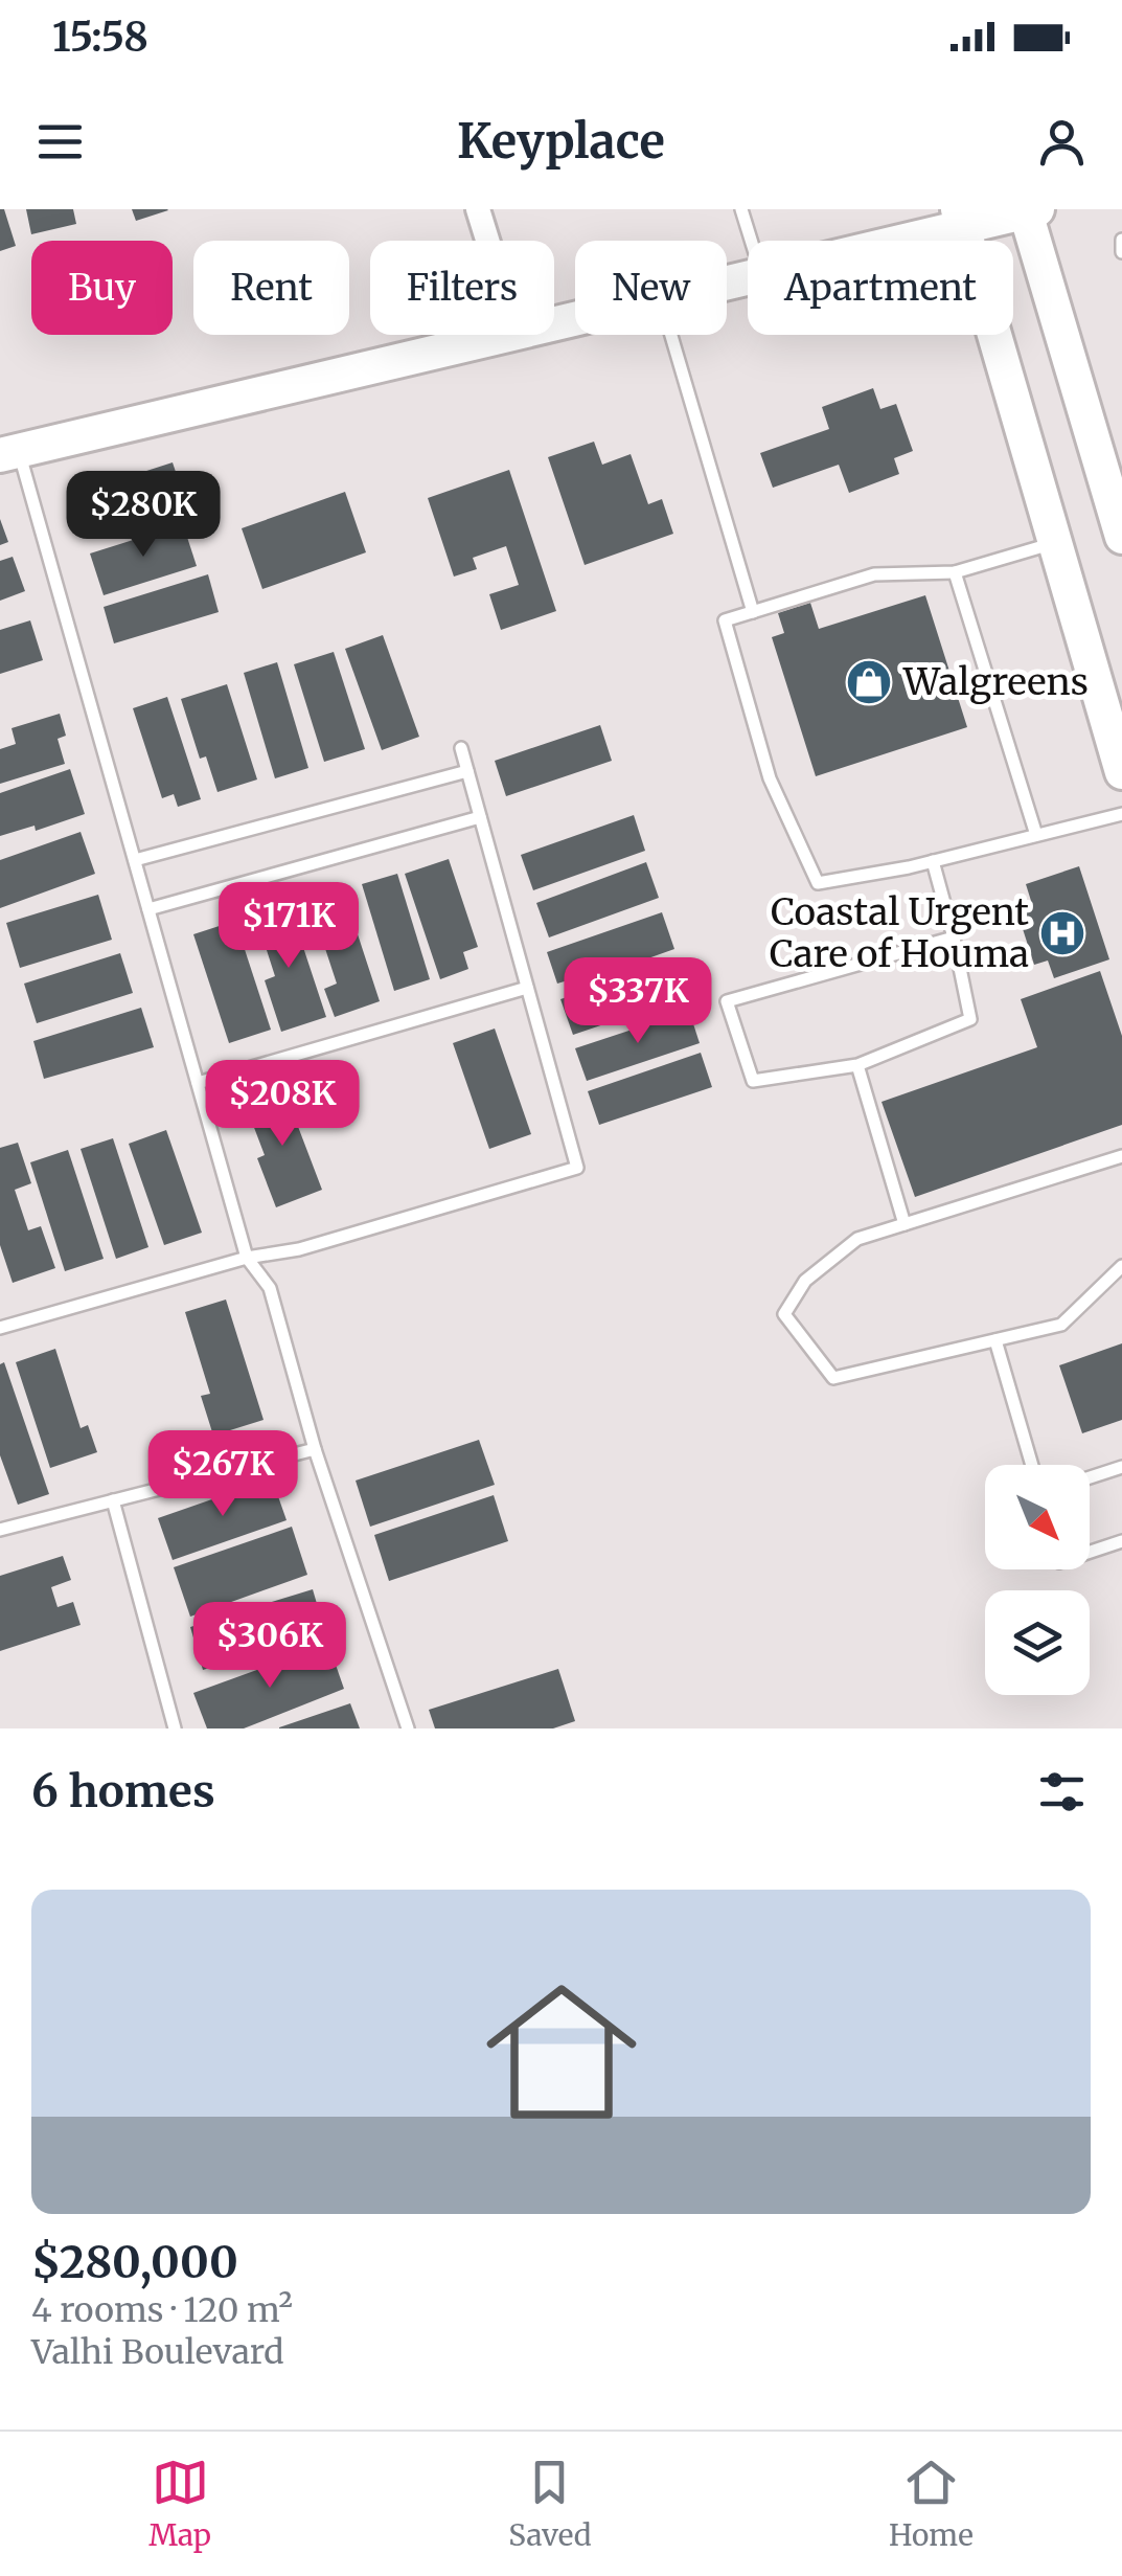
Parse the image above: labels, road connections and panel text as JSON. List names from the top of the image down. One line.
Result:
{"places":{"shop":["Walgreens"],"hospital":["Coastal Urgent Care of Houma"]},"north":"bottom right","page":{"status":"15:58","header":"Keyplace","chip":["Buy","Rent","Filters","New","Apartment"],"price":["$280K","$171K","$337K","$208K","$267K","$306K"],"heading":"6 homes","list":[{"name":"$280,000","note":"4 rooms · 120 m² · Valhi Boulevard"}],"tabs":["Map","Saved","Home"]}}
